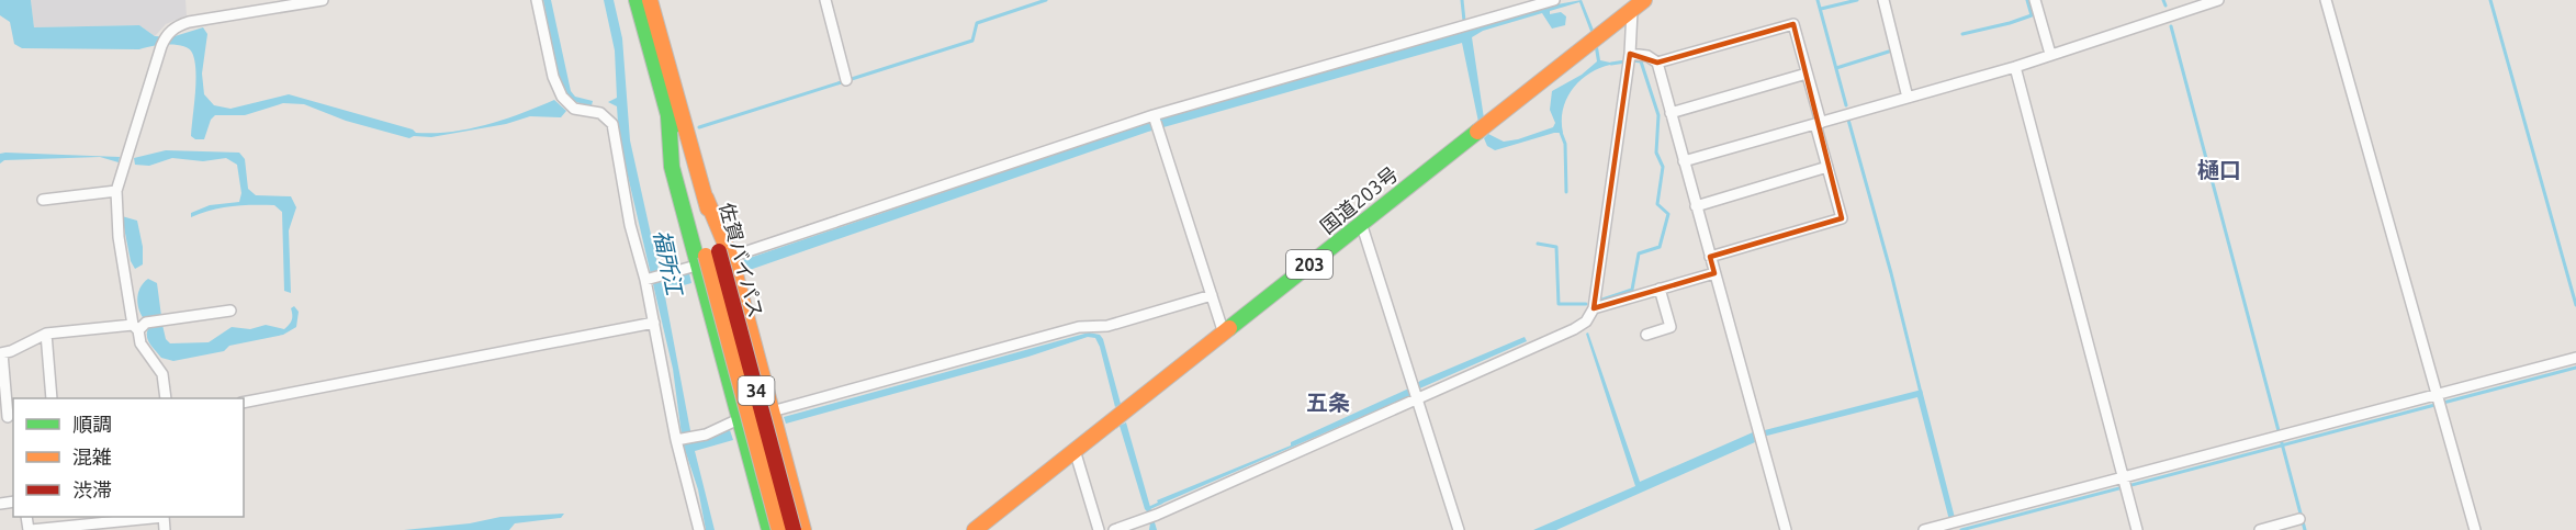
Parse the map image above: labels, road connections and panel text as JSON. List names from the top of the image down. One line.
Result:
{"streets":{"highway":["国道203号","佐賀バイパス","203","34"]},"districts":["樋口","五条"],"water":["福所江"],"legend":["順調","混雑","渋滞"]}
